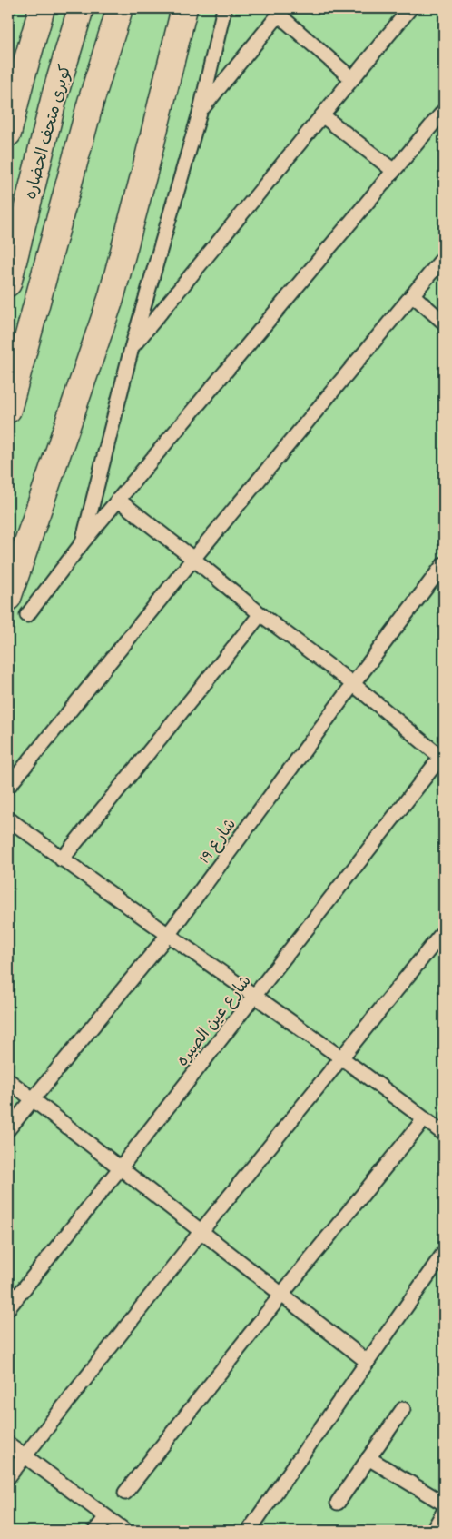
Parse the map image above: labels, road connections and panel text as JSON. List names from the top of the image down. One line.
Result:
{"streets":{"main road":["كوبرى متحف الحضاره"],"lane":["شارع 19","شارع عين الصيره"]}}
